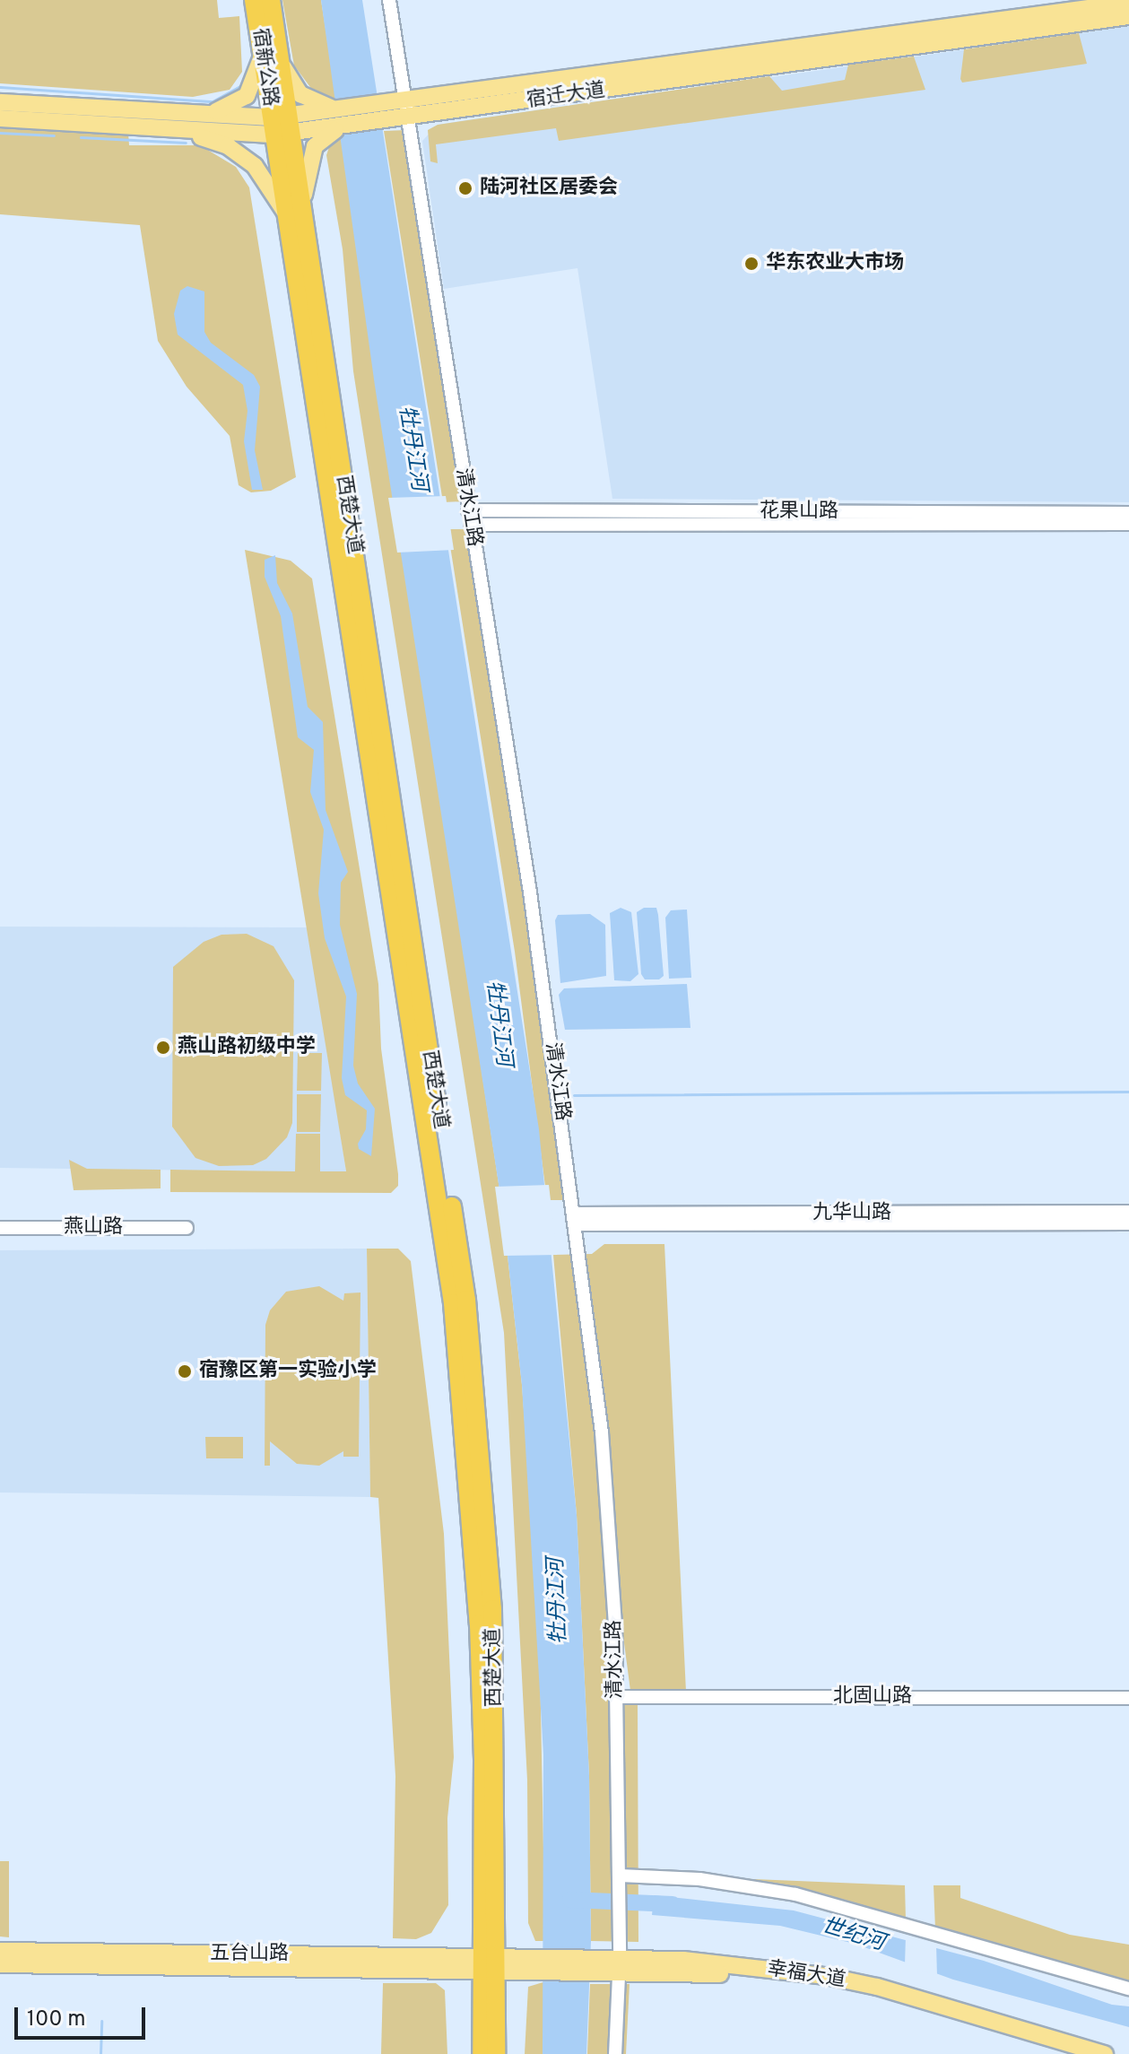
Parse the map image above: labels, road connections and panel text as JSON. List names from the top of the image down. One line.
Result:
{"streets":{"highway":["宿新公路","西楚大道"],"main road":["宿迁大道","五台山路","幸福大道"],"street":["清水江路","花果山路","九华山路","燕山路","北固山路"]},"crossings":[["宿新公路","宿迁大道"],["宿新公路","西楚大道"],["宿迁大道","清水江路"],["宿迁大道","西楚大道"],["清水江路","花果山路"],["清水江路","九华山路"],["清水江路","北固山路"],["清水江路","幸福大道"],["西楚大道","五台山路"],["西楚大道","幸福大道"],["五台山路","幸福大道"]],"water":["牡丹江河","世纪河"],"places":["陆河社区居委会","华东农业大市场","燕山路初级中学","宿豫区第一实验小学"],"scale_bar":"100 m"}
